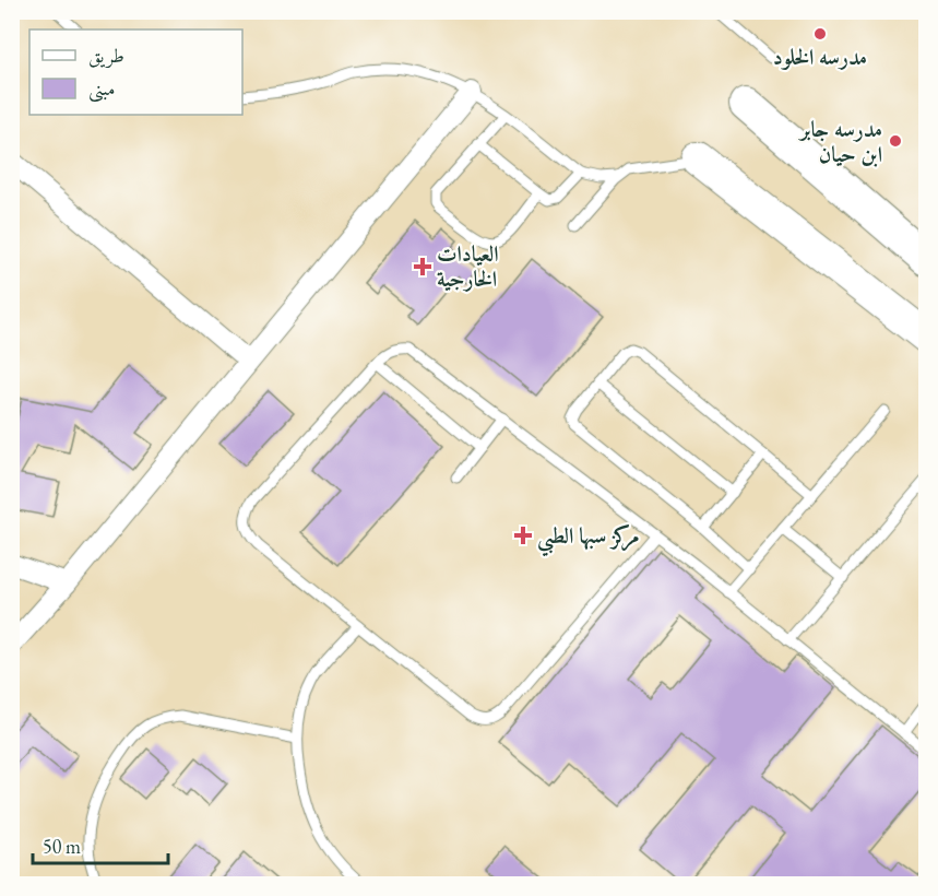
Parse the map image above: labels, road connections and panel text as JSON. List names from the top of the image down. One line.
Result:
{"places":{"other":["مدرسه الخلود","مدرسه جابر ابن حيان"],"health":["العيادات الخارجية","مركز سبها الطبي"]},"legend":["طريق","مبنى"],"scale_bar":"50 m"}
